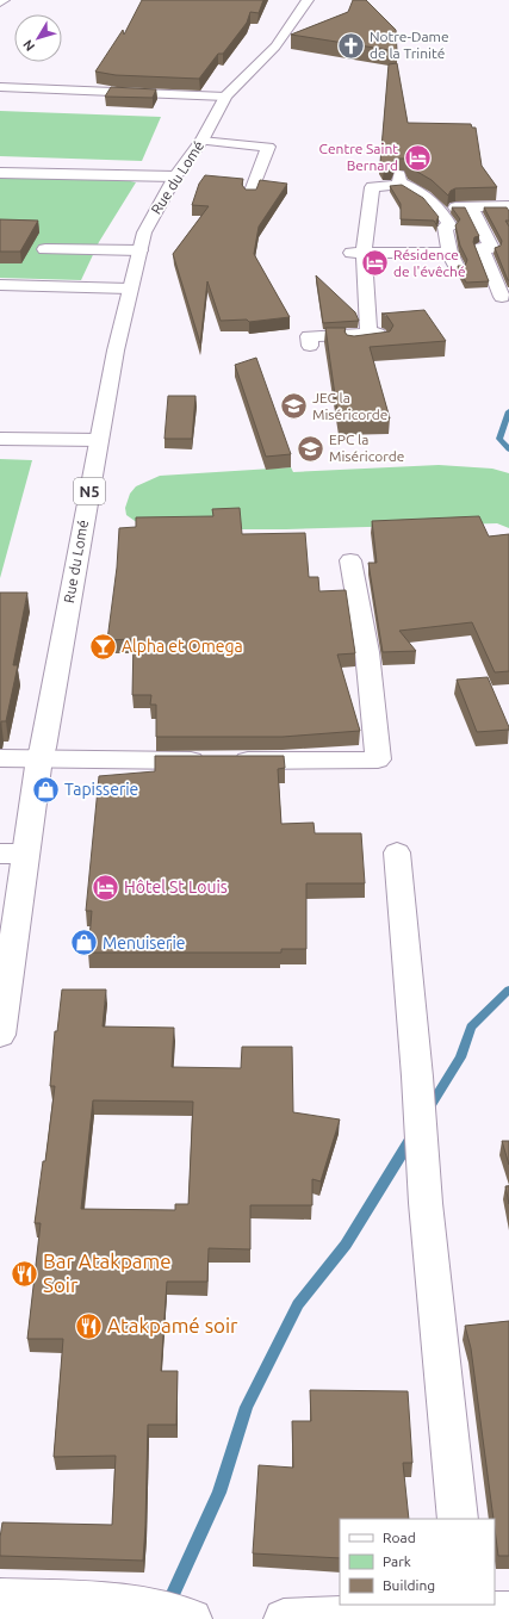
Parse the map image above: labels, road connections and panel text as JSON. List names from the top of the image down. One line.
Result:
{"streets":{"main road":["Rue du Lomé","N5"]},"places":{"church":["Notre-Dame de la Trinité"],"hotel":["Centre Saint Bernard","Résidence de l'évêché","Hôtel St Louis"],"school or university":["JEC la Miséricorde","EPC la Miséricorde"],"bar":["Alpha et Omega"],"shop":["Tapisserie","Menuiserie"],"restaurant":["Bar Atakpame Soir","Atakpamé soir"]},"legend":["Road","Park","Building"],"north":"bottom left"}
